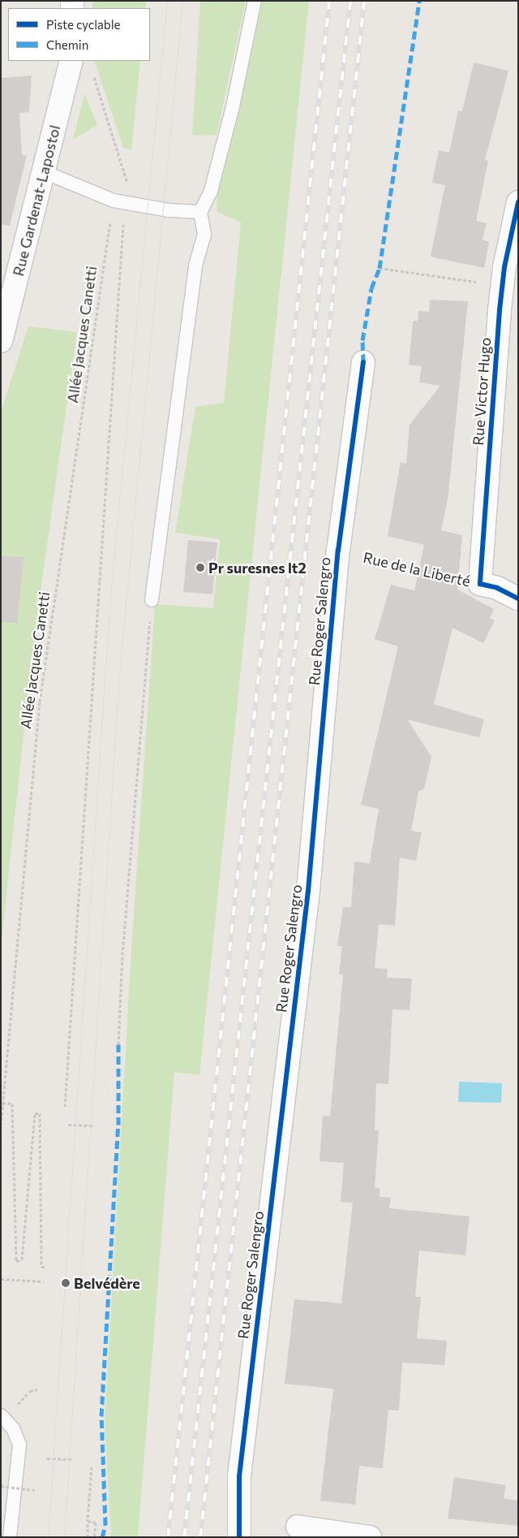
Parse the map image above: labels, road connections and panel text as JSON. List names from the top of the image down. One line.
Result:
{"streets":{"street":["Rue Gardenat-Lapostol","Rue Victor Hugo","Rue de la Liberté","Rue Roger Salengro"],"path":["Allée Jacques Canetti"]},"crossings":[["Rue Victor Hugo","Rue de la Liberté"],["Rue de la Liberté","Rue Roger Salengro"]],"places":["Pr suresnes lt2","Belvédère"],"legend":["Piste cyclable","Chemin"]}
